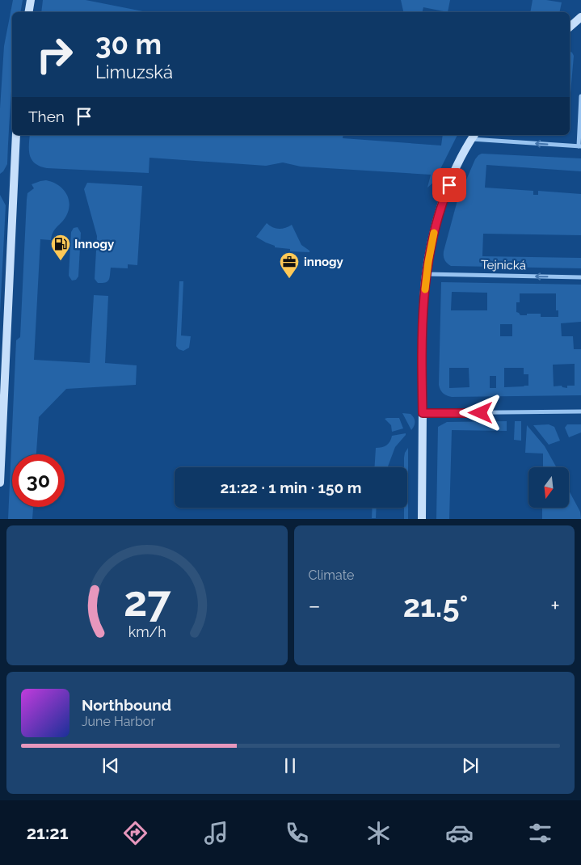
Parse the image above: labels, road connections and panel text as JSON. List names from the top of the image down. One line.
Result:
{"streets":{"street":["Tejnická"]},"one_way":["Tejnická"],"places":{"fuel station":["Innogy"],"office":["innogy"]},"north":"bottom","page":{"turn":["30 m","Limuzská"],"then":"Then","limit":"30","trip":"21:22 · 1 min · 150 m","tile":"Climate","heat":["−","21.5°","+"],"song":["Northbound","June Harbor"],"tabs":"21:21","gauge":["27","km/h"]}}
